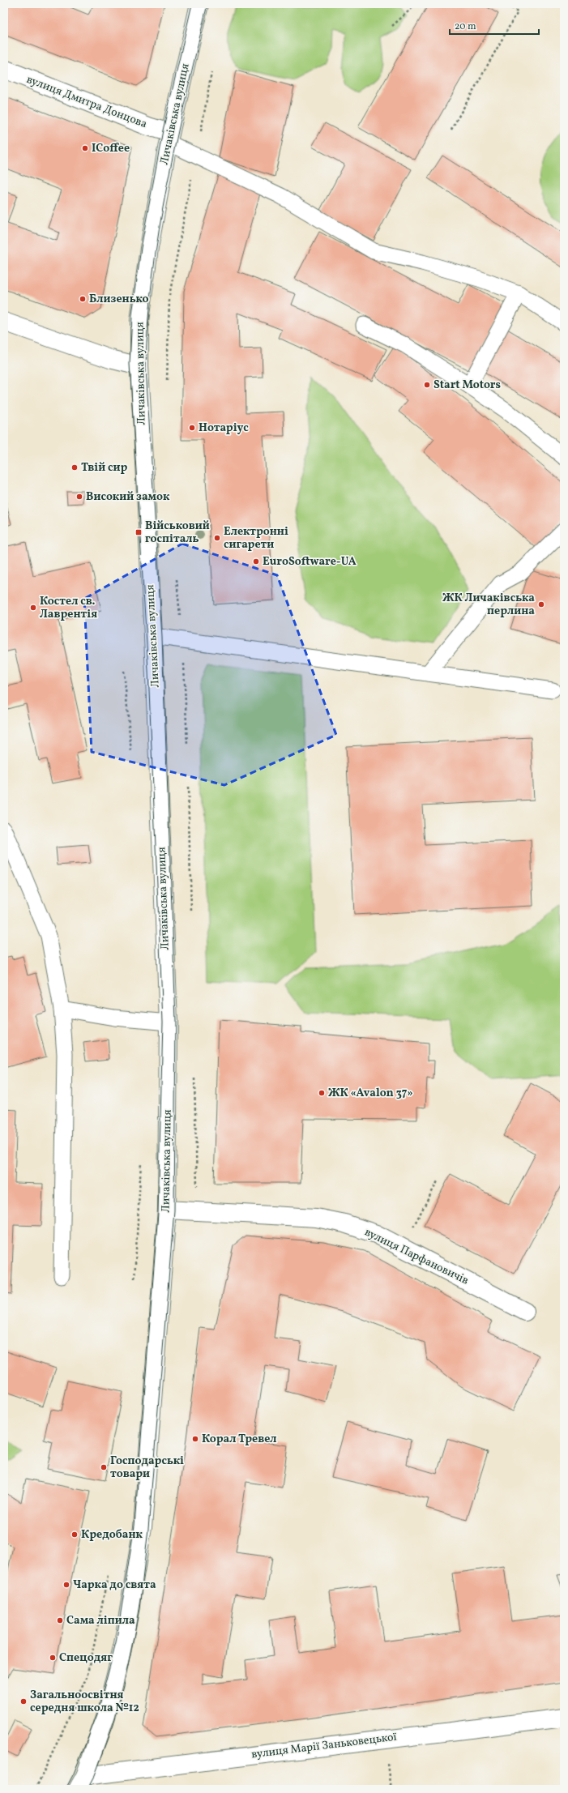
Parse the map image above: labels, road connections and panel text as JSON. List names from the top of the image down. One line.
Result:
{"streets":{"main road":["вулиця Дмитра Донцова","Личаківська вулиця","вулиця Парфановичів","вулиця Марії Заньковецької"]},"crossings":[["вулиця Дмитра Донцова","Личаківська вулиця"],["Личаківська вулиця","вулиця Парфановичів"],["Личаківська вулиця","вулиця Марії Заньковецької"]],"places":{"other":["ICoffee","Близенько","Start Motors","Нотаріус","Твій сир","Високий замок","Електронні сигарети","EuroSoftware-UA","ЖК Личаківська перлина","Костел св. Лаврентія","ЖК «Avalon 37»","Корал Тревел","Господарські товари","Кредобанк","Чарка до свята","Сама ліпила","Спецодяг","Загальноосвітня середня школа №12"],"transit":["Військовий госпіталь"]},"scale_bar":"20 m"}
